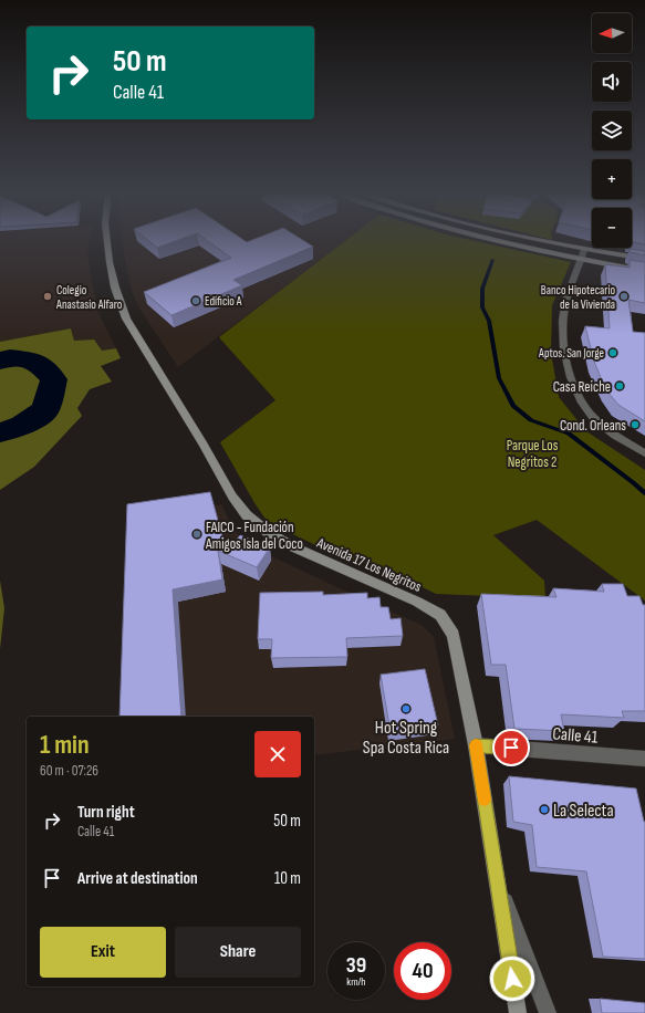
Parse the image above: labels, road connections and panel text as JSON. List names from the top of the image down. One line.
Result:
{"streets":{"street":["Avenida 17 Los Negritos","Calle 41"]},"crossings":[["Avenida 17 Los Negritos","Calle 41"]],"parks":["Parque Los Negritos 2"],"places":["Colegio Anastasio Alfaro","Banco Hipotecario de la Vivienda","Edificio A","Aptos. San Jorge","Casa Reiche","Cond. Orleans","FAICO - Fundación Amigos Isla del Coco","Hot Spring Spa Costa Rica","La Selecta"],"north":"left","page":{"map_buttons":["+","−"],"turn":["50 m","Calle 41"],"heading":["1 min","60 m · 07:26"],"list":[{"name":"Turn right","note":"Calle 41","value":"50 m"},{"name":"Arrive at destination","value":"10 m"}],"buttons":["Exit","Share"],"speed":"39 km/h","limit":"40"}}
